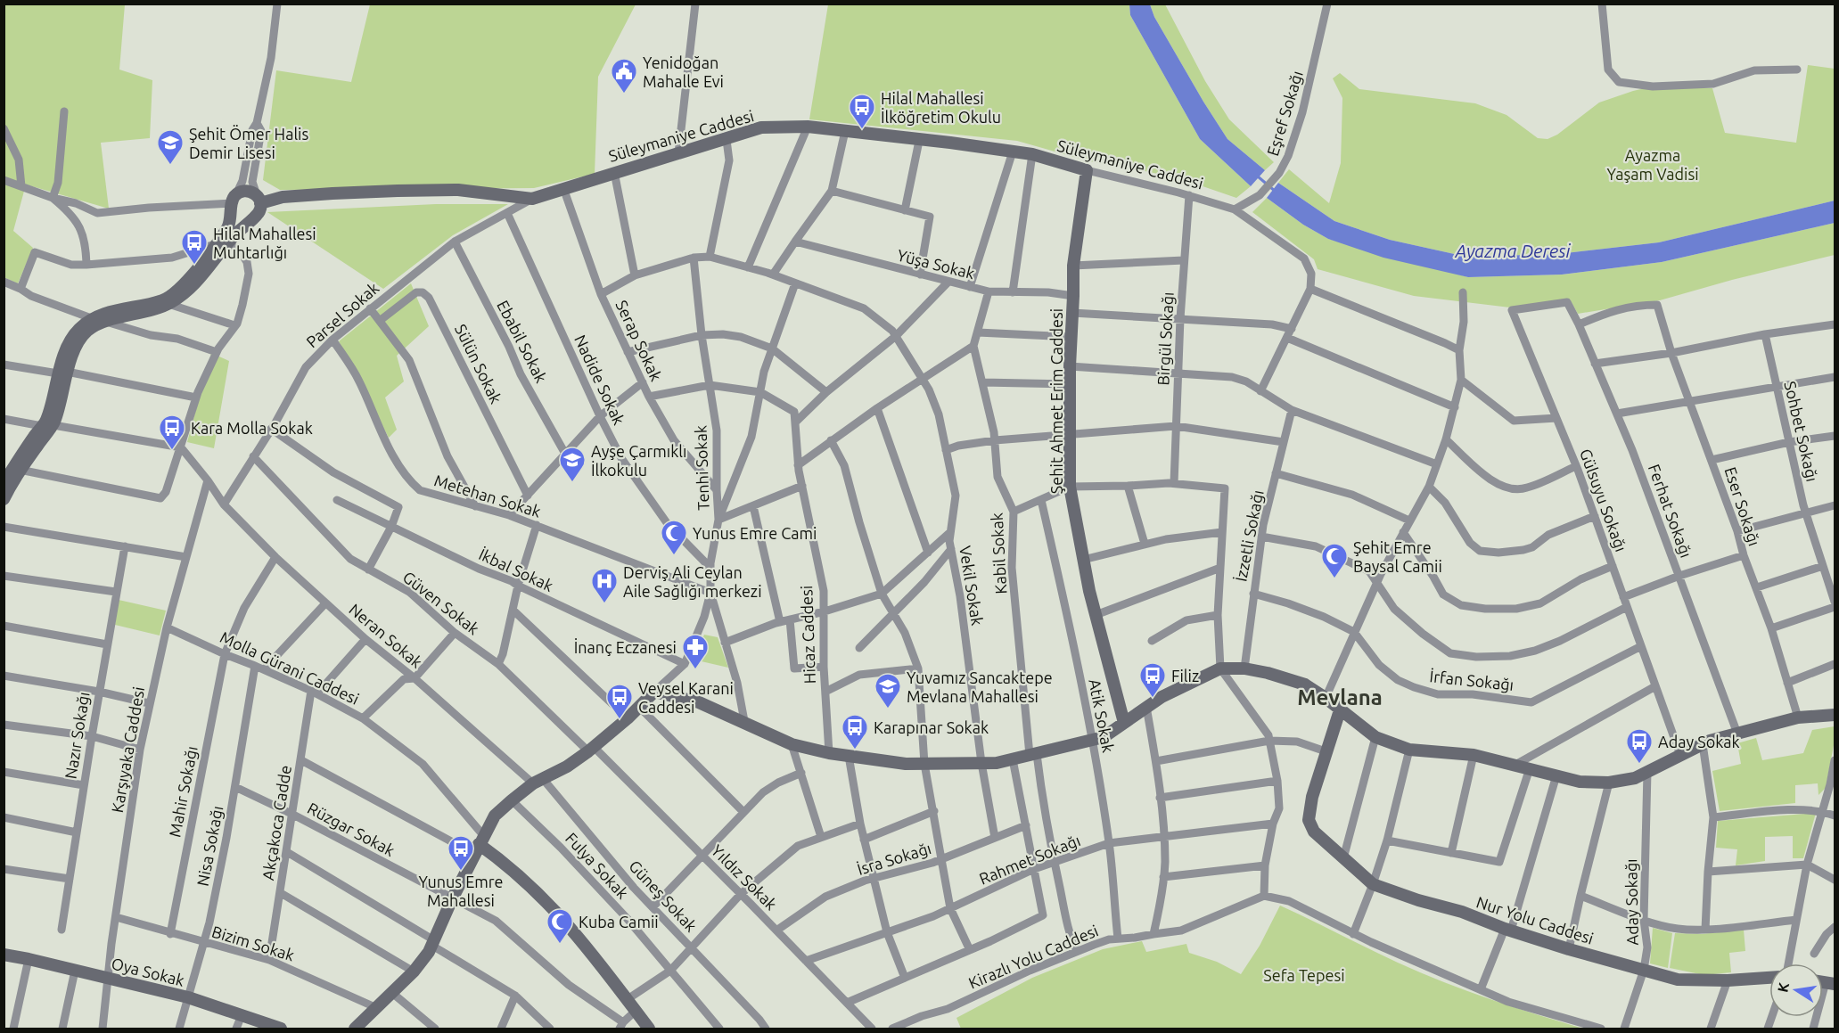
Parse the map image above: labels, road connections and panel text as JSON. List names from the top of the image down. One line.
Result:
{"streets":{"street":["Eşref Sokağı","Süleymaniye Caddesi","Yüşa Sokak","Parsel Sokak","Birgül Sokağı","Serap Sokak","Ebabil Sokak","Sülün Sokak","Nadide Sokak","Şehit Ahmet Erim Caddesi","Sohbet Sokağı","Tenhi Sokak","Metehan Sokak","Gülsuyu Sokağı","Eser Sokağı","Ferhat Sokağı","İzzetli Sokağı","Kabil Sokak","İkbal Sokak","Vekil Sokak","Güven Sokak","Hicaz Caddesi","Neran Sokak","Molla Gürani Caddesi","İrfan Sokağı","Atik Sokak","Nazır Sokağı","Karşıyaka Caddesi","Mahir Sokağı","Akçakoca Cadde","Rüzgar Sokak","Nisa Sokağı","İsra Sokağı","Rahmet Sokağı","Fulya Sokak","Yıldız Sokak","Güneş Sokak","Aday Sokağı","Nur Yolu Caddesi","Bizim Sokak","Kirazlı Yolu Caddesi","Oya Sokak"]},"crossings":[["Eşref Sokağı","Süleymaniye Caddesi"],["Süleymaniye Caddesi","Parsel Sokak"],["Süleymaniye Caddesi","Birgül Sokağı"],["Süleymaniye Caddesi","Serap Sokak"],["Süleymaniye Caddesi","Şehit Ahmet Erim Caddesi"],["Yüşa Sokak","Şehit Ahmet Erim Caddesi"],["Yüşa Sokak","Kabil Sokak"],["Parsel Sokak","Ebabil Sokak"],["Parsel Sokak","Nadide Sokak"],["Parsel Sokak","Metehan Sokak"],["Parsel Sokak","Güven Sokak"],["Parsel Sokak","Neran Sokak"],["Serap Sokak","Tenhi Sokak"],["Serap Sokak","Vekil Sokak"],["Nadide Sokak","Tenhi Sokak"],["Tenhi Sokak","Metehan Sokak"],["Tenhi Sokak","İkbal Sokak"],["Tenhi Sokak","Vekil Sokak"],["Gülsuyu Sokağı","Ferhat Sokağı"],["Gülsuyu Sokağı","İrfan Sokağı"],["Eser Sokağı","Ferhat Sokağı"],["İzzetli Sokağı","İrfan Sokağı"],["Kabil Sokak","Rahmet Sokağı"],["Kabil Sokak","Kirazlı Yolu Caddesi"],["Vekil Sokak","İsra Sokağı"],["Güven Sokak","Yıldız Sokak"],["Neran Sokak","Karşıyaka Caddesi"],["Neran Sokak","Mahir Sokağı"],["Neran Sokak","Güneş Sokak"],["Molla Gürani Caddesi","Karşıyaka Caddesi"],["Molla Gürani Caddesi","Mahir Sokağı"],["Molla Gürani Caddesi","Akçakoca Cadde"],["Molla Gürani Caddesi","Nisa Sokağı"],["Atik Sokak","Rahmet Sokağı"],["Atik Sokak","Kirazlı Yolu Caddesi"],["Karşıyaka Caddesi","Bizim Sokak"],["Karşıyaka Caddesi","Oya Sokak"],["Mahir Sokağı","Bizim Sokak"],["Akçakoca Cadde","Rüzgar Sokak"],["Akçakoca Cadde","Bizim Sokak"],["Rüzgar Sokak","Nisa Sokağı"],["Nisa Sokağı","Bizim Sokak"],["Nisa Sokağı","Oya Sokak"],["İsra Sokağı","Yıldız Sokak"],["Rahmet Sokağı","Yıldız Sokak"],["Aday Sokağı","Nur Yolu Caddesi"]],"districts":["Mevlana"],"water":["Ayazma Deresi"],"parks":["Ayazma Yaşam Vadisi","Sefa Tepesi"],"places":{"public building":["Yenidoğan Mahalle Evi"],"bus stop":["Hilal Mahallesi İlköğretim Okulu","Hilal Mahallesi Muhtarlığı","Kara Molla Sokak","Filiz","Veysel Karani Caddesi","Karapınar Sokak","Aday Sokak","Yunus Emre Mahallesi"],"school or university":["Şehit Ömer Halis Demir Lisesi","Ayşe Çarmıklı İlkokulu","Yuvamız Sancaktepe Mevlana Mahallesi"],"mosque":["Yunus Emre Cami","Şehit Emre Baysal Camii","Kuba Camii"],"hospital":["Derviş Ali Ceylan Aile Sağlığı merkezi"],"pharmacy":["İnanç Eczanesi"]},"north":"left"}
